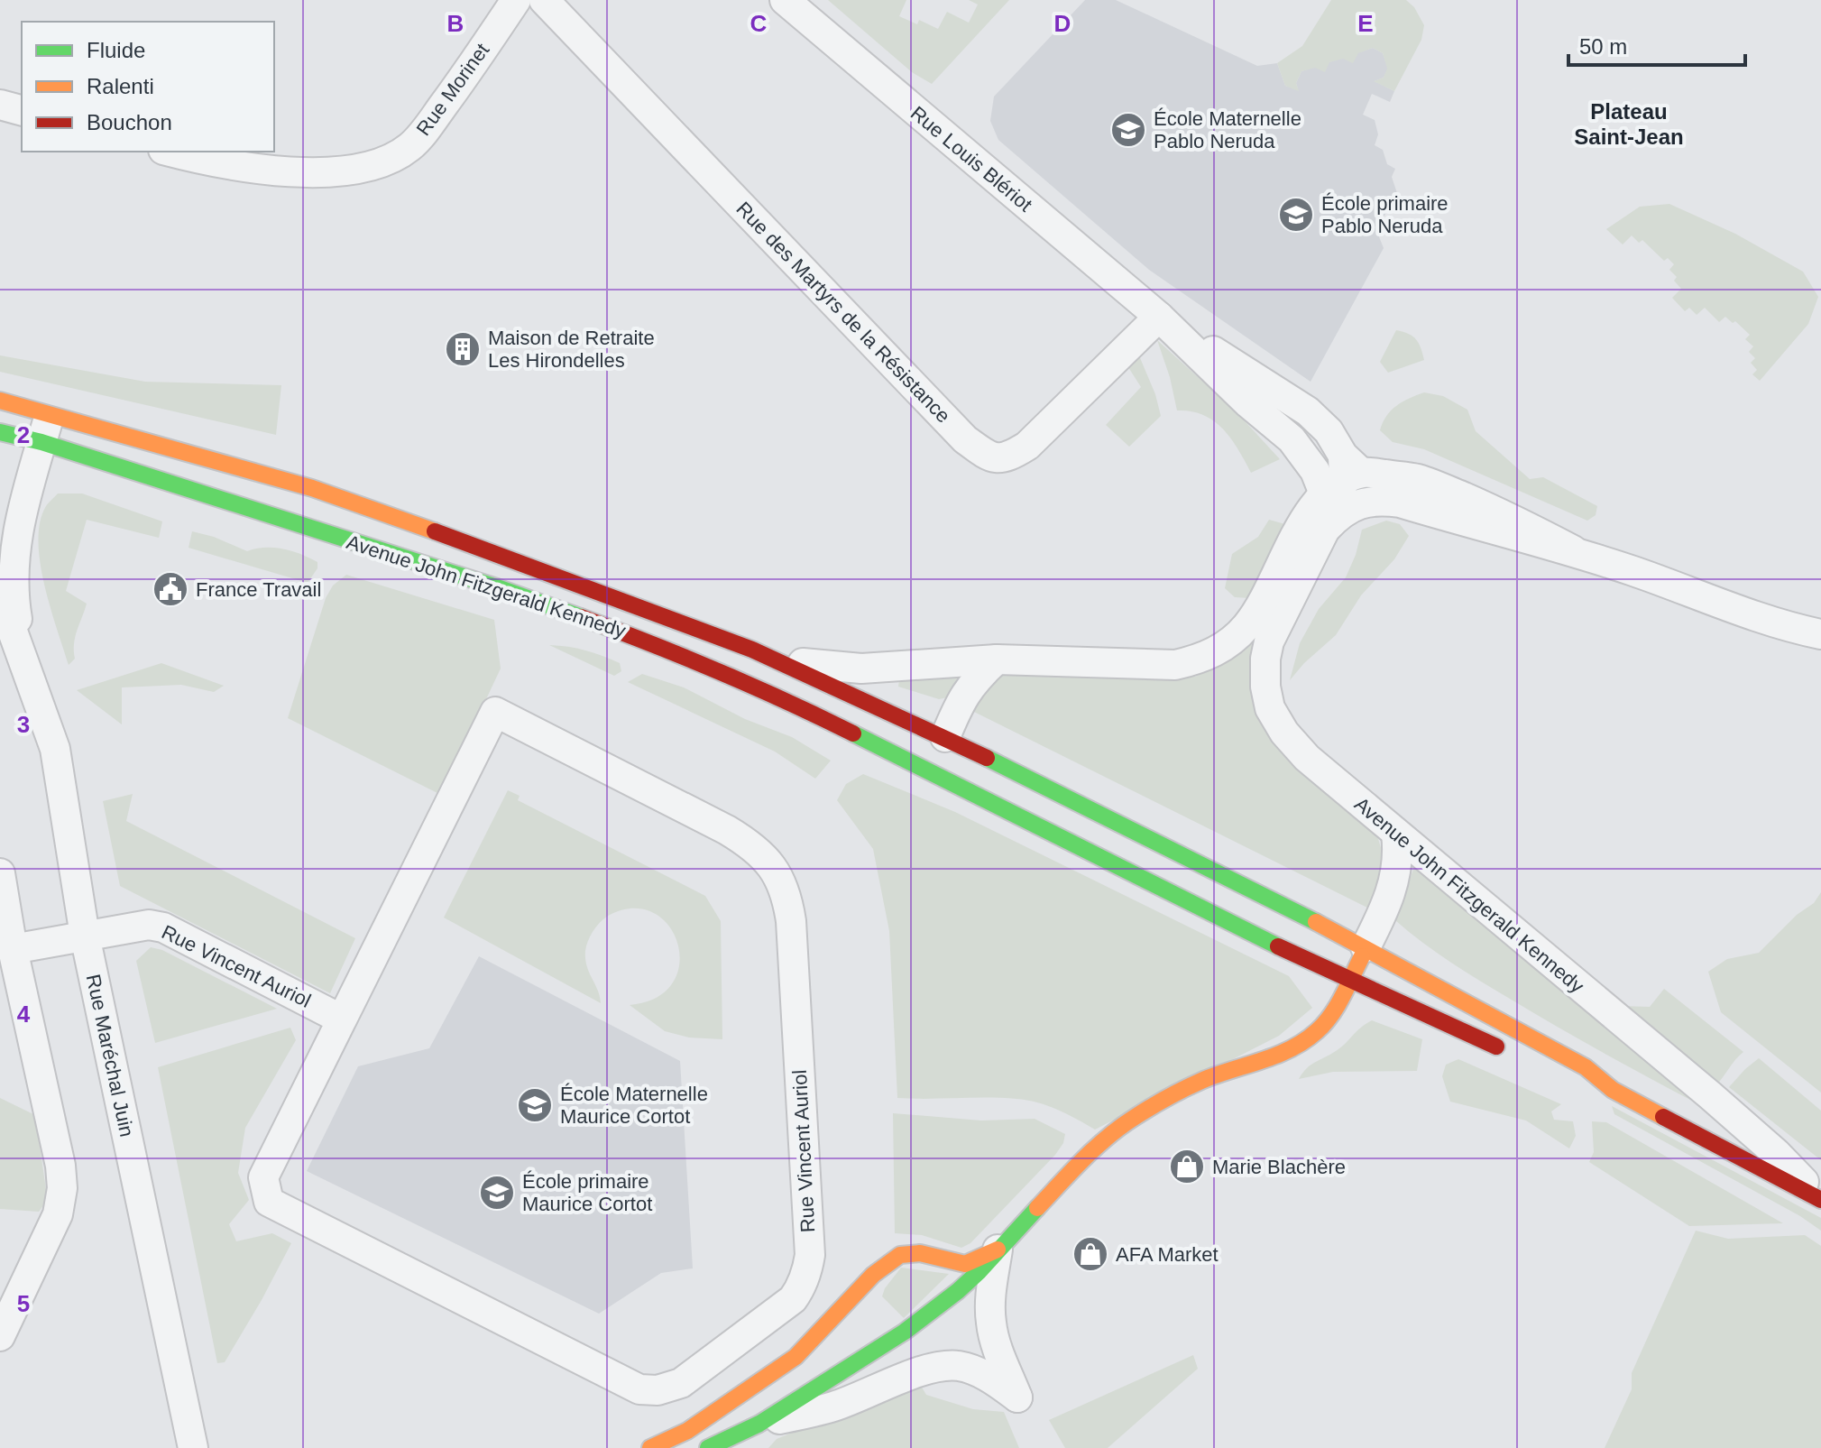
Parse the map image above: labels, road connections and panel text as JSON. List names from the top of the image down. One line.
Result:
{"streets":{"main road":["Avenue John Fitzgerald Kennedy"],"street":["Rue Morinet","Rue Louis Blériot","Rue des Martyrs de la Résistance","Rue Vincent Auriol","Rue Maréchal Juin"]},"crossings":[["Rue Louis Blériot","Rue des Martyrs de la Résistance"],["Rue Louis Blériot","Avenue John Fitzgerald Kennedy"],["Avenue John Fitzgerald Kennedy","Rue Maréchal Juin"],["Rue Vincent Auriol","Rue Maréchal Juin"]],"districts":["Plateau Saint-Jean"],"places":{"school or university":["École Maternelle Pablo Neruda","École primaire Pablo Neruda","École Maternelle Maurice Cortot","École primaire Maurice Cortot"],"building":["Maison de Retraite Les Hirondelles"],"public building":["France Travail"],"shop":["Marie Blachère","AFA Market"]},"legend":["Fluide","Ralenti","Bouchon"],"scale_bar":"50 m","grid":{"columns":["B","C","D","E"],"rows":["2","3","4","5"]}}
